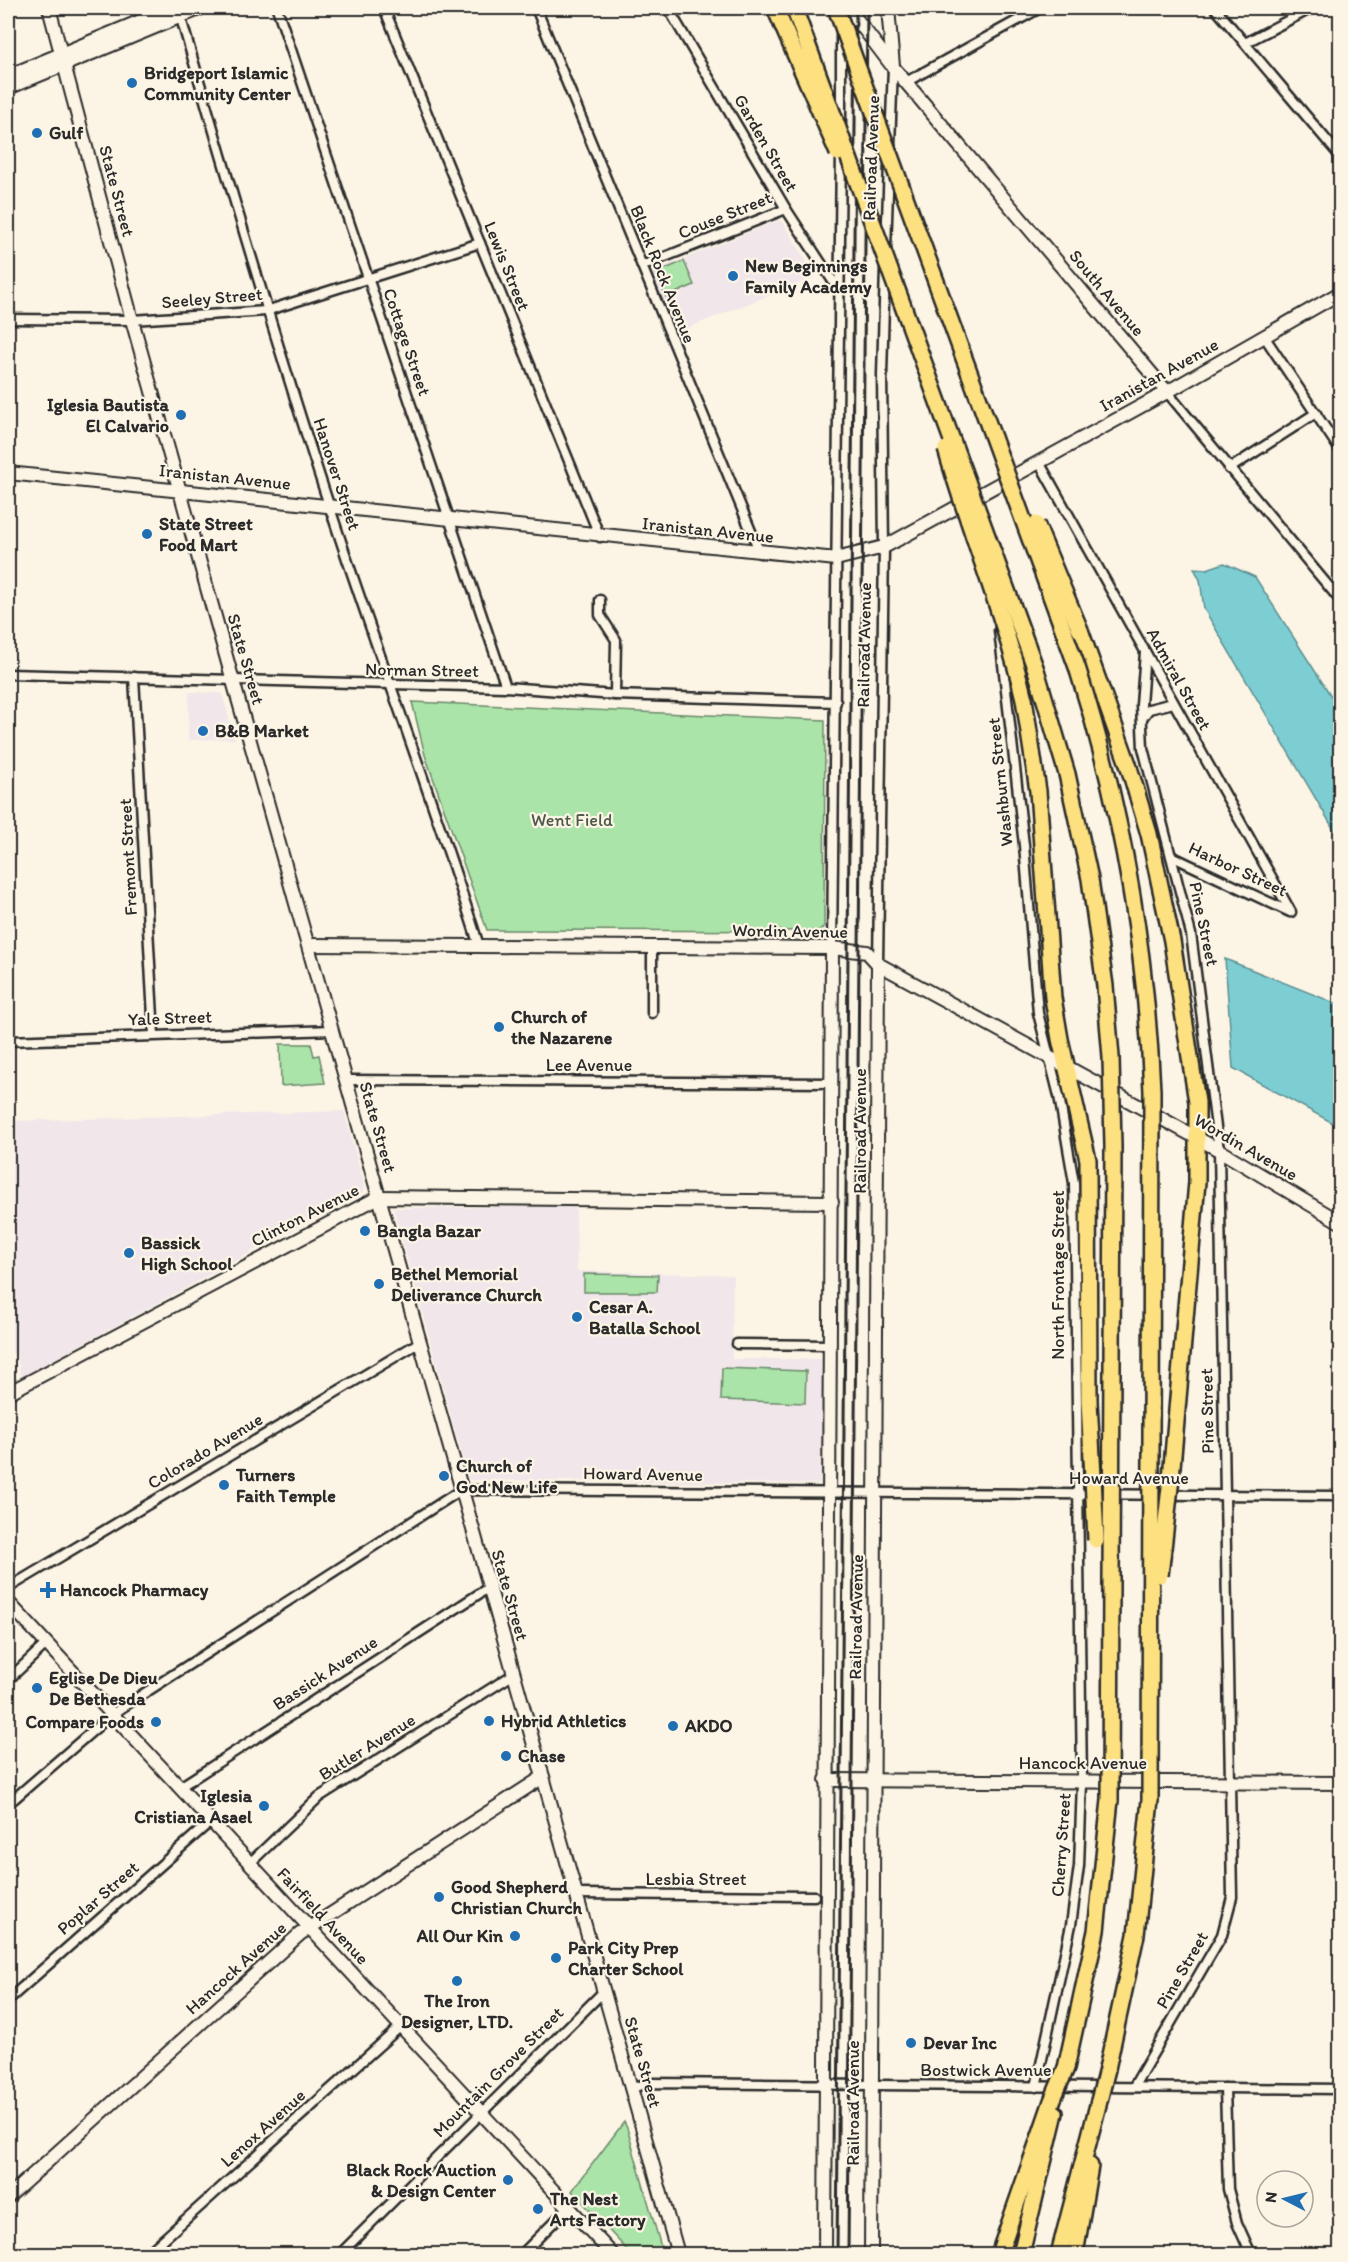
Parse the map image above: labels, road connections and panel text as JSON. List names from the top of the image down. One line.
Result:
{"streets":{"street":["Garden Street","Railroad Avenue","State Street","Couse Street","Lewis Street","Black Rock Avenue","South Avenue","Seeley Street","Cottage Street","Iranistan Avenue","Hanover Street","Norman Street","Admiral Street","Washburn Street","Fremont Street","Harbor Street","Pine Street","Wordin Avenue","Yale Street","Lee Avenue","Clinton Avenue","North Frontage Street","Colorado Avenue","Howard Avenue","Bassick Avenue","Butler Avenue","Hancock Avenue","Cherry Street","Lesbia Street","Poplar Street","Fairfield Avenue","Bostwick Avenue","Mountain Grove Street","Lenox Avenue"]},"crossings":[["Garden Street","Railroad Avenue"],["Garden Street","Couse Street"],["Railroad Avenue","South Avenue"],["Railroad Avenue","Iranistan Avenue"],["Railroad Avenue","Norman Street"],["Railroad Avenue","Wordin Avenue"],["Railroad Avenue","Lee Avenue"],["Railroad Avenue","Clinton Avenue"],["Railroad Avenue","Howard Avenue"],["Railroad Avenue","Hancock Avenue"],["Railroad Avenue","Bostwick Avenue"],["State Street","Seeley Street"],["State Street","Iranistan Avenue"],["State Street","Norman Street"],["State Street","Wordin Avenue"],["State Street","Yale Street"],["State Street","Lee Avenue"],["State Street","Clinton Avenue"],["State Street","Colorado Avenue"],["State Street","Howard Avenue"],["State Street","Bassick Avenue"],["State Street","Butler Avenue"],["State Street","Hancock Avenue"],["State Street","Lesbia Street"],["State Street","Bostwick Avenue"],["State Street","Mountain Grove Street"],["Couse Street","Black Rock Avenue"],["Lewis Street","Seeley Street"],["Lewis Street","Iranistan Avenue"],["Black Rock Avenue","Iranistan Avenue"],["South Avenue","Iranistan Avenue"],["Seeley Street","Cottage Street"],["Seeley Street","Hanover Street"],["Cottage Street","Iranistan Avenue"],["Cottage Street","Norman Street"],["Iranistan Avenue","Hanover Street"],["Iranistan Avenue","Admiral Street"],["Iranistan Avenue","Washburn Street"],["Hanover Street","Norman Street"],["Hanover Street","Wordin Avenue"],["Norman Street","Fremont Street"],["Admiral Street","Harbor Street"],["Admiral Street","Pine Street"],["Washburn Street","Wordin Avenue"],["Washburn Street","North Frontage Street"],["Fremont Street","Yale Street"],["Harbor Street","Pine Street"],["Pine Street","Wordin Avenue"],["Pine Street","Howard Avenue"],["Pine Street","Hancock Avenue"],["Pine Street","Bostwick Avenue"],["Wordin Avenue","North Frontage Street"],["North Frontage Street","Howard Avenue"],["North Frontage Street","Cherry Street"],["Howard Avenue","Cherry Street"],["Bassick Avenue","Fairfield Avenue"],["Butler Avenue","Fairfield Avenue"],["Hancock Avenue","Cherry Street"],["Hancock Avenue","Fairfield Avenue"],["Cherry Street","Bostwick Avenue"],["Poplar Street","Fairfield Avenue"],["Fairfield Avenue","Mountain Grove Street"],["Fairfield Avenue","Lenox Avenue"]],"parks":["Went Field"],"places":{"other":["Bridgeport Islamic Community Center","Gulf","New Beginnings Family Academy","Iglesia Bautista El Calvario","State Street Food Mart","B&B Market","Church of the Nazarene","Bangla Bazar","Bassick High School","Bethel Memorial Deliverance Church","Cesar A. Batalla School","Church of God New Life","Turners Faith Temple","Eglise De Dieu De Bethesda","Hybrid Athletics","Compare Foods","AKDO","Chase","Iglesia Cristiana Asael","Good Shepherd Christian Church","All Our Kin","Park City Prep Charter School","The Iron Designer, LTD.","Devar Inc","Black Rock Auction & Design Center","The Nest Arts Factory"],"health":["Hancock Pharmacy"]},"north":"left"}
